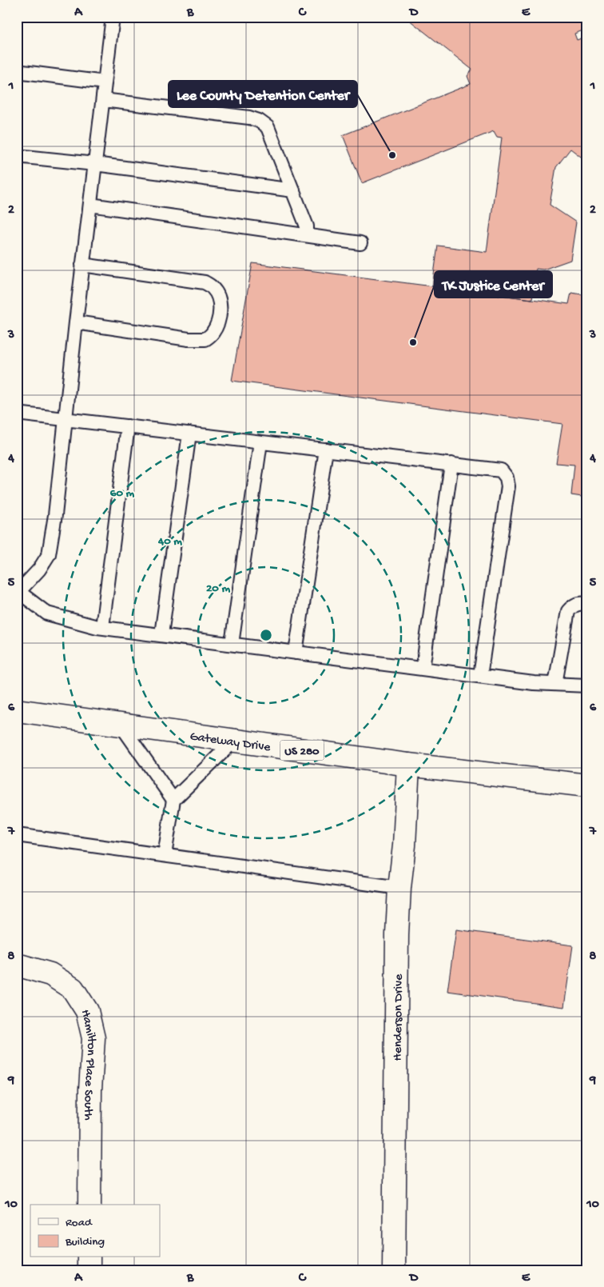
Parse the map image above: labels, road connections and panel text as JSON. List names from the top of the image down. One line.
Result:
{"streets":{"main road":["Gateway Drive","US 280","Henderson Drive","Hamilton Place South"]},"crossings":[["Gateway Drive","Henderson Drive"]],"places":["Lee County Detention Center","TK Justice Center"],"legend":["Road","Building"],"grid":{"columns":["A","B","C","D","E"],"rows":["1","2","3","4","5","6","7","8","9","10"]},"rings":["60 m","40 m","20 m"]}
